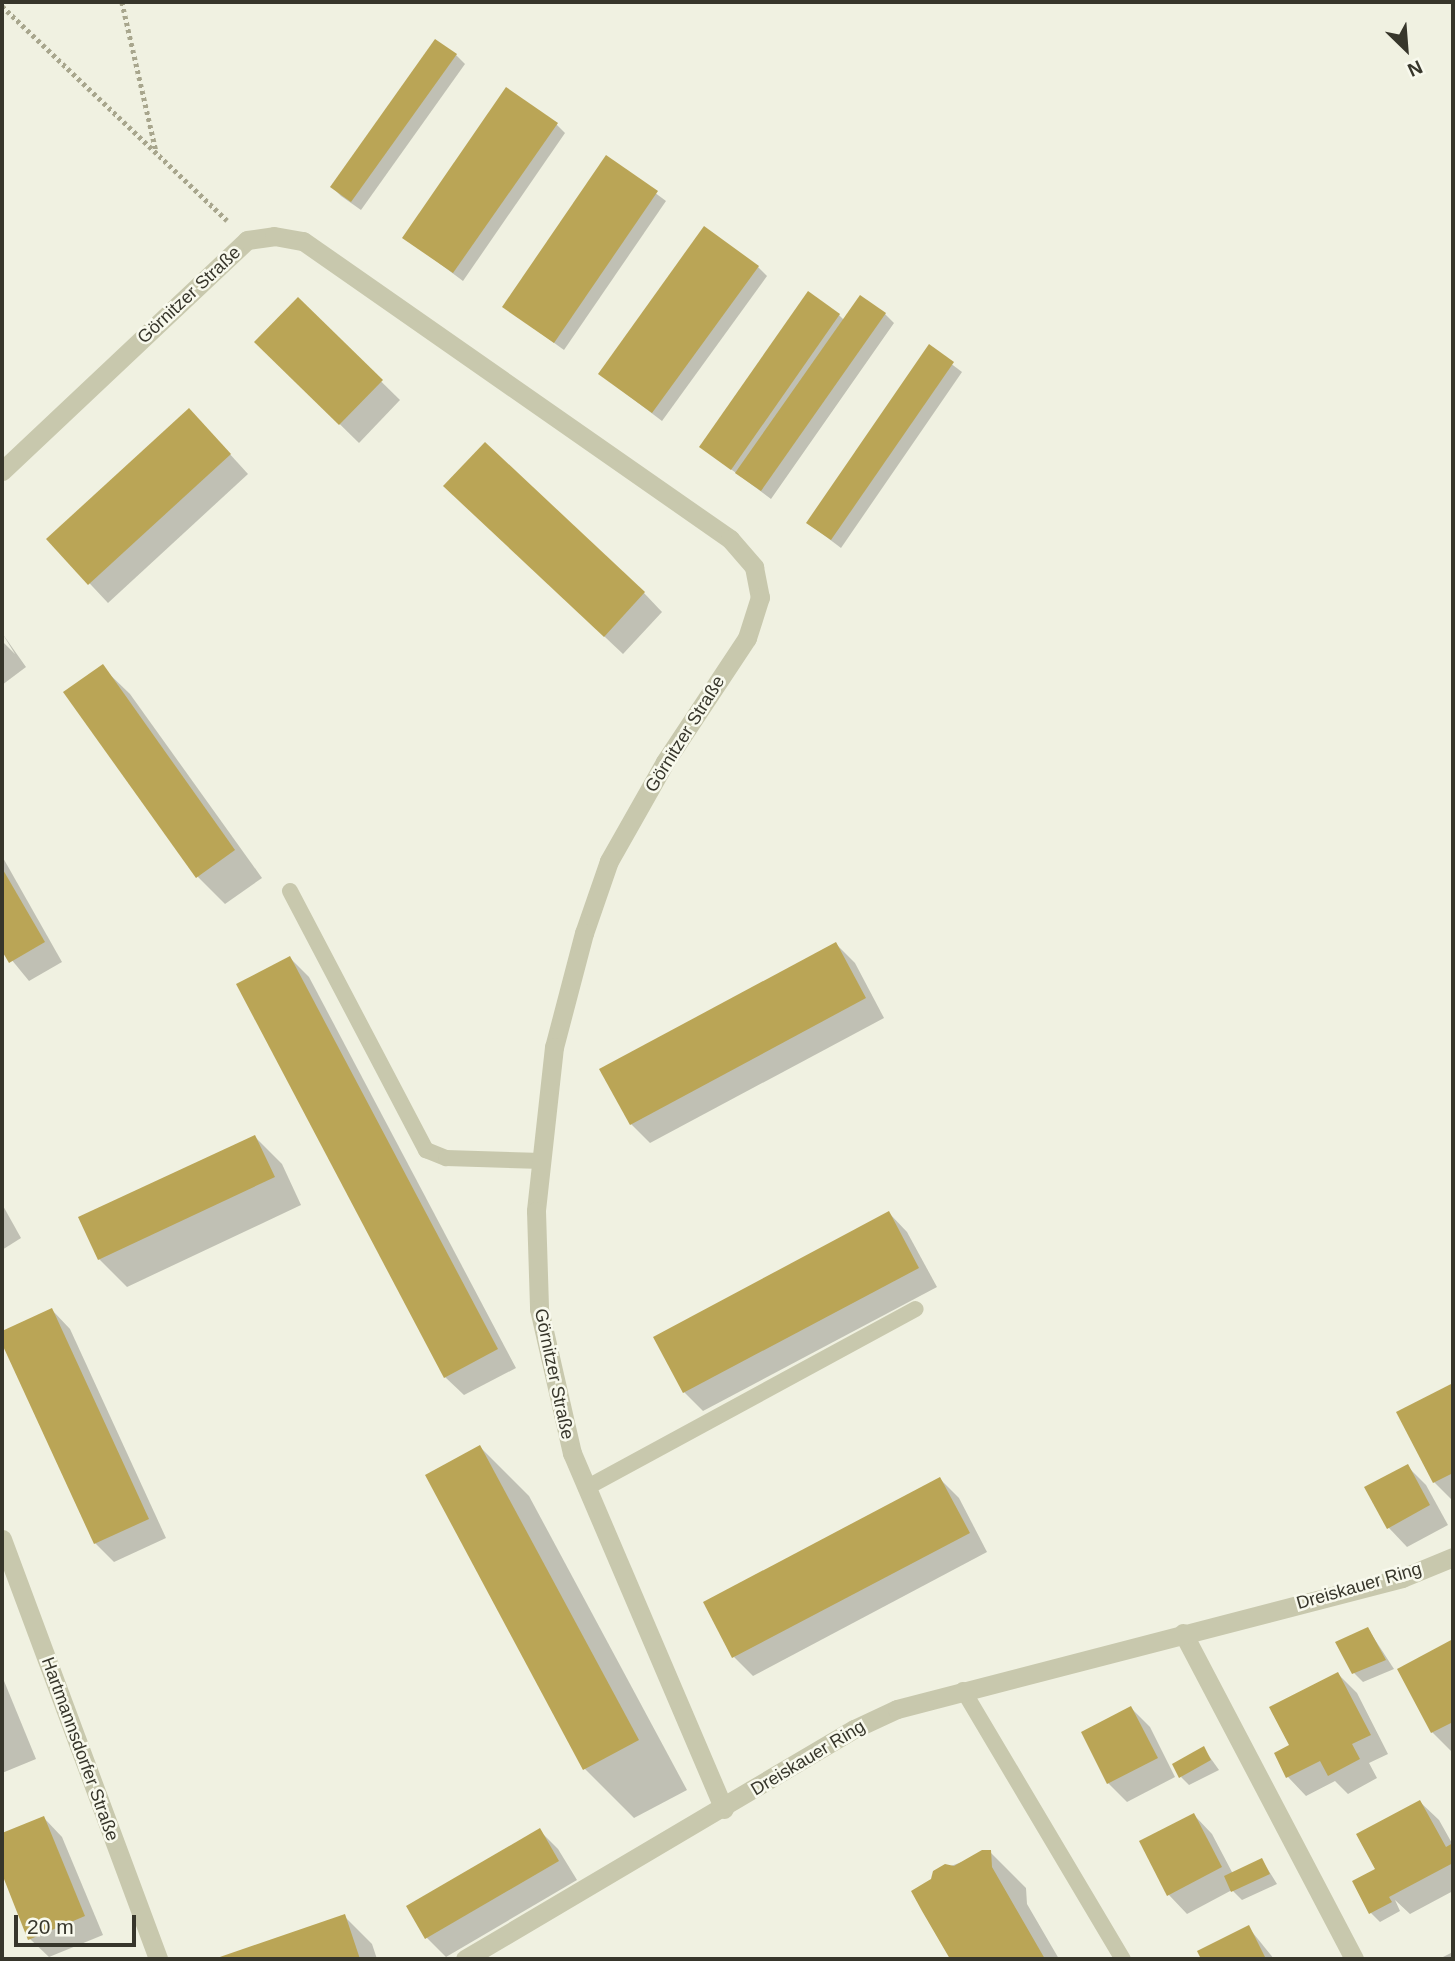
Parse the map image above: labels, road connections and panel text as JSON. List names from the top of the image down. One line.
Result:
{"streets":{"street":["Görnitzer Straße","Dreiskauer Ring","Hartmannsdorfer Straße"]},"crossings":[["Görnitzer Straße","Dreiskauer Ring"]],"scale_bar":"20 m","north":"bottom right"}
